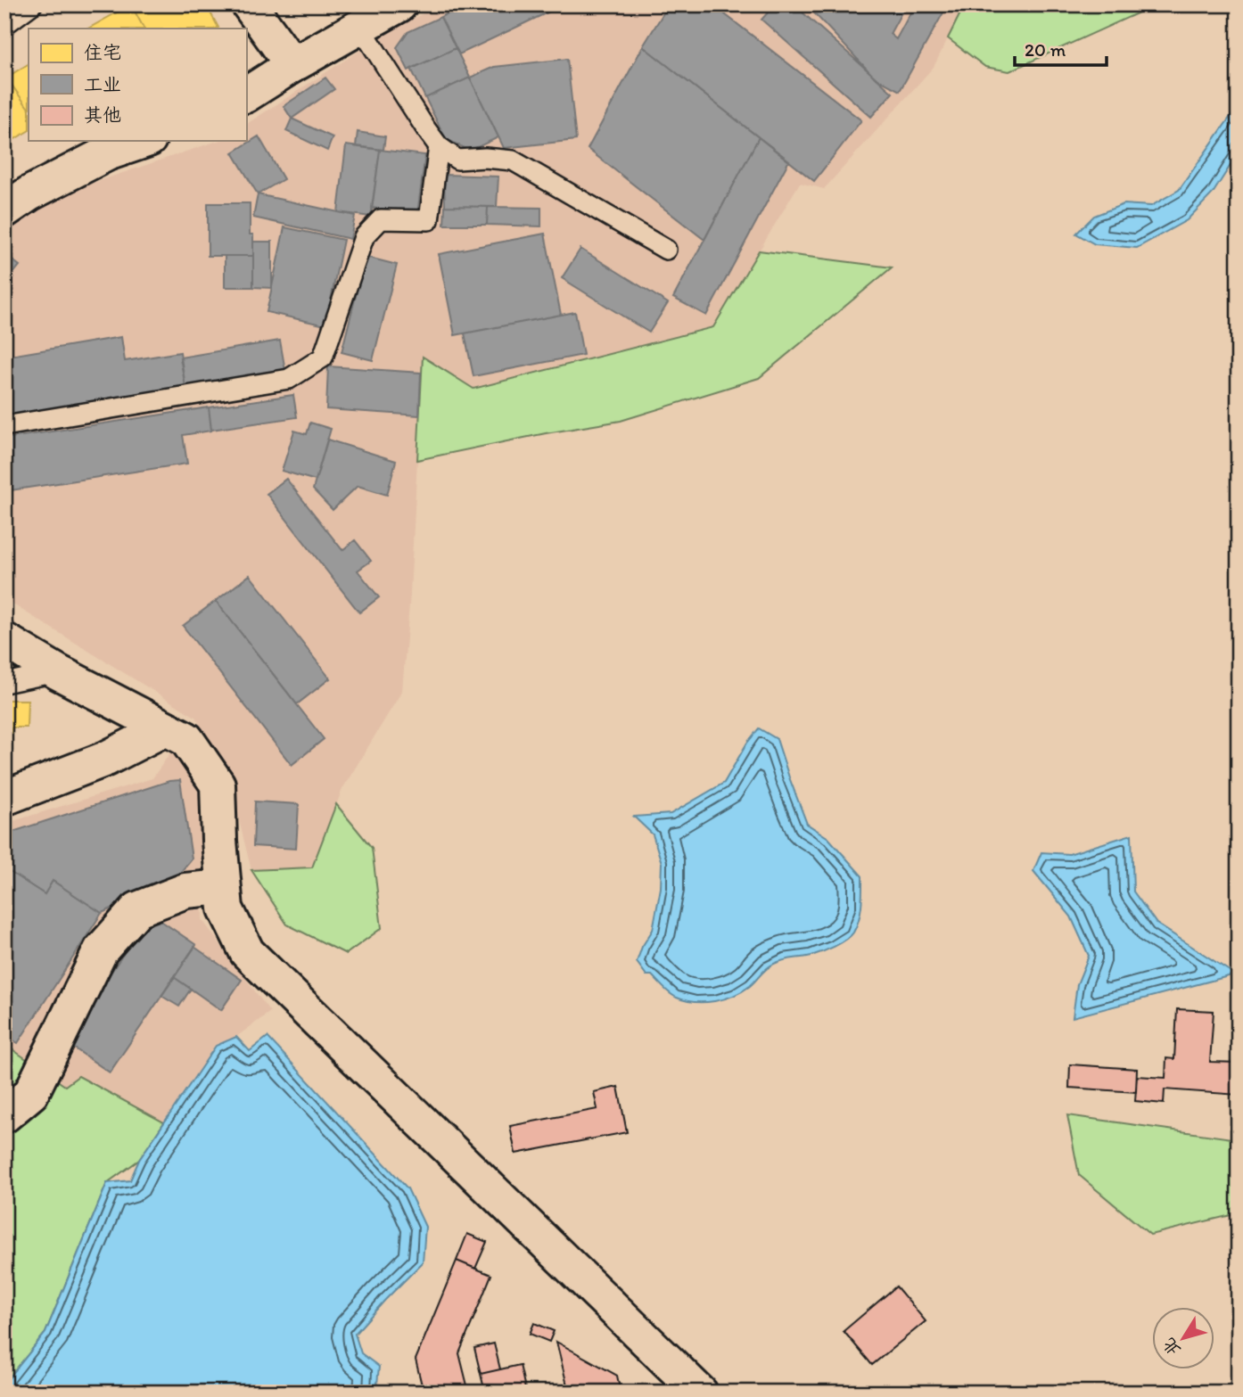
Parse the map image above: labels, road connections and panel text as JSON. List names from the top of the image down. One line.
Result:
{"legend":["住宅","工业","其他"],"scale_bar":"20 m","north":"bottom left"}
